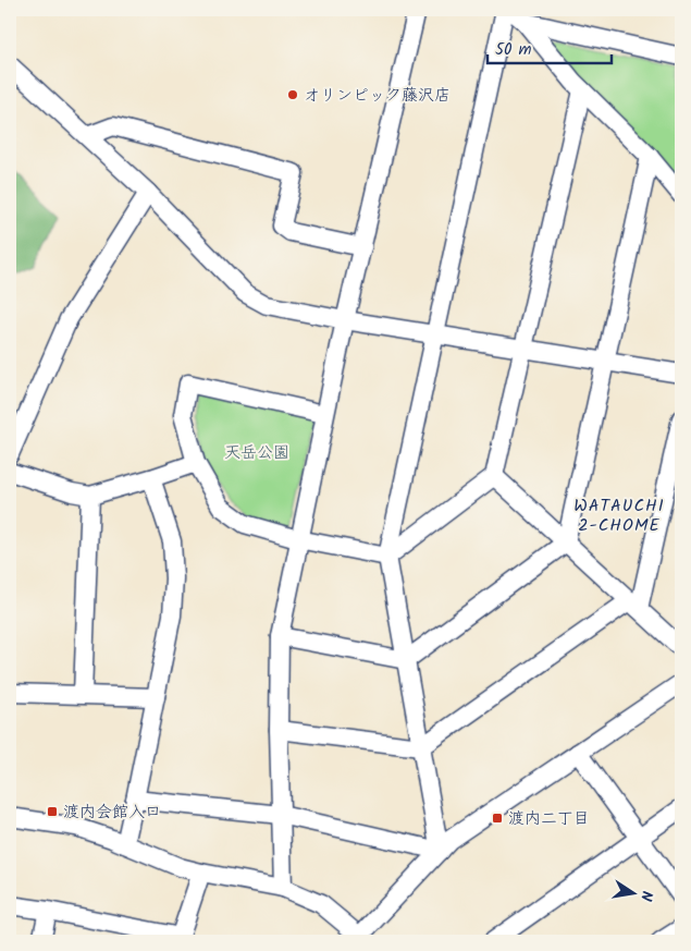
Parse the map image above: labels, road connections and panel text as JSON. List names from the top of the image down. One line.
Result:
{"districts":["WATAUCHI 2-CHOME"],"parks":["天岳公園"],"places":{"other":["オリンピック藤沢店"],"transit":["渡内会館入口","渡内二丁目"]},"scale_bar":"50 m","north":"right"}
